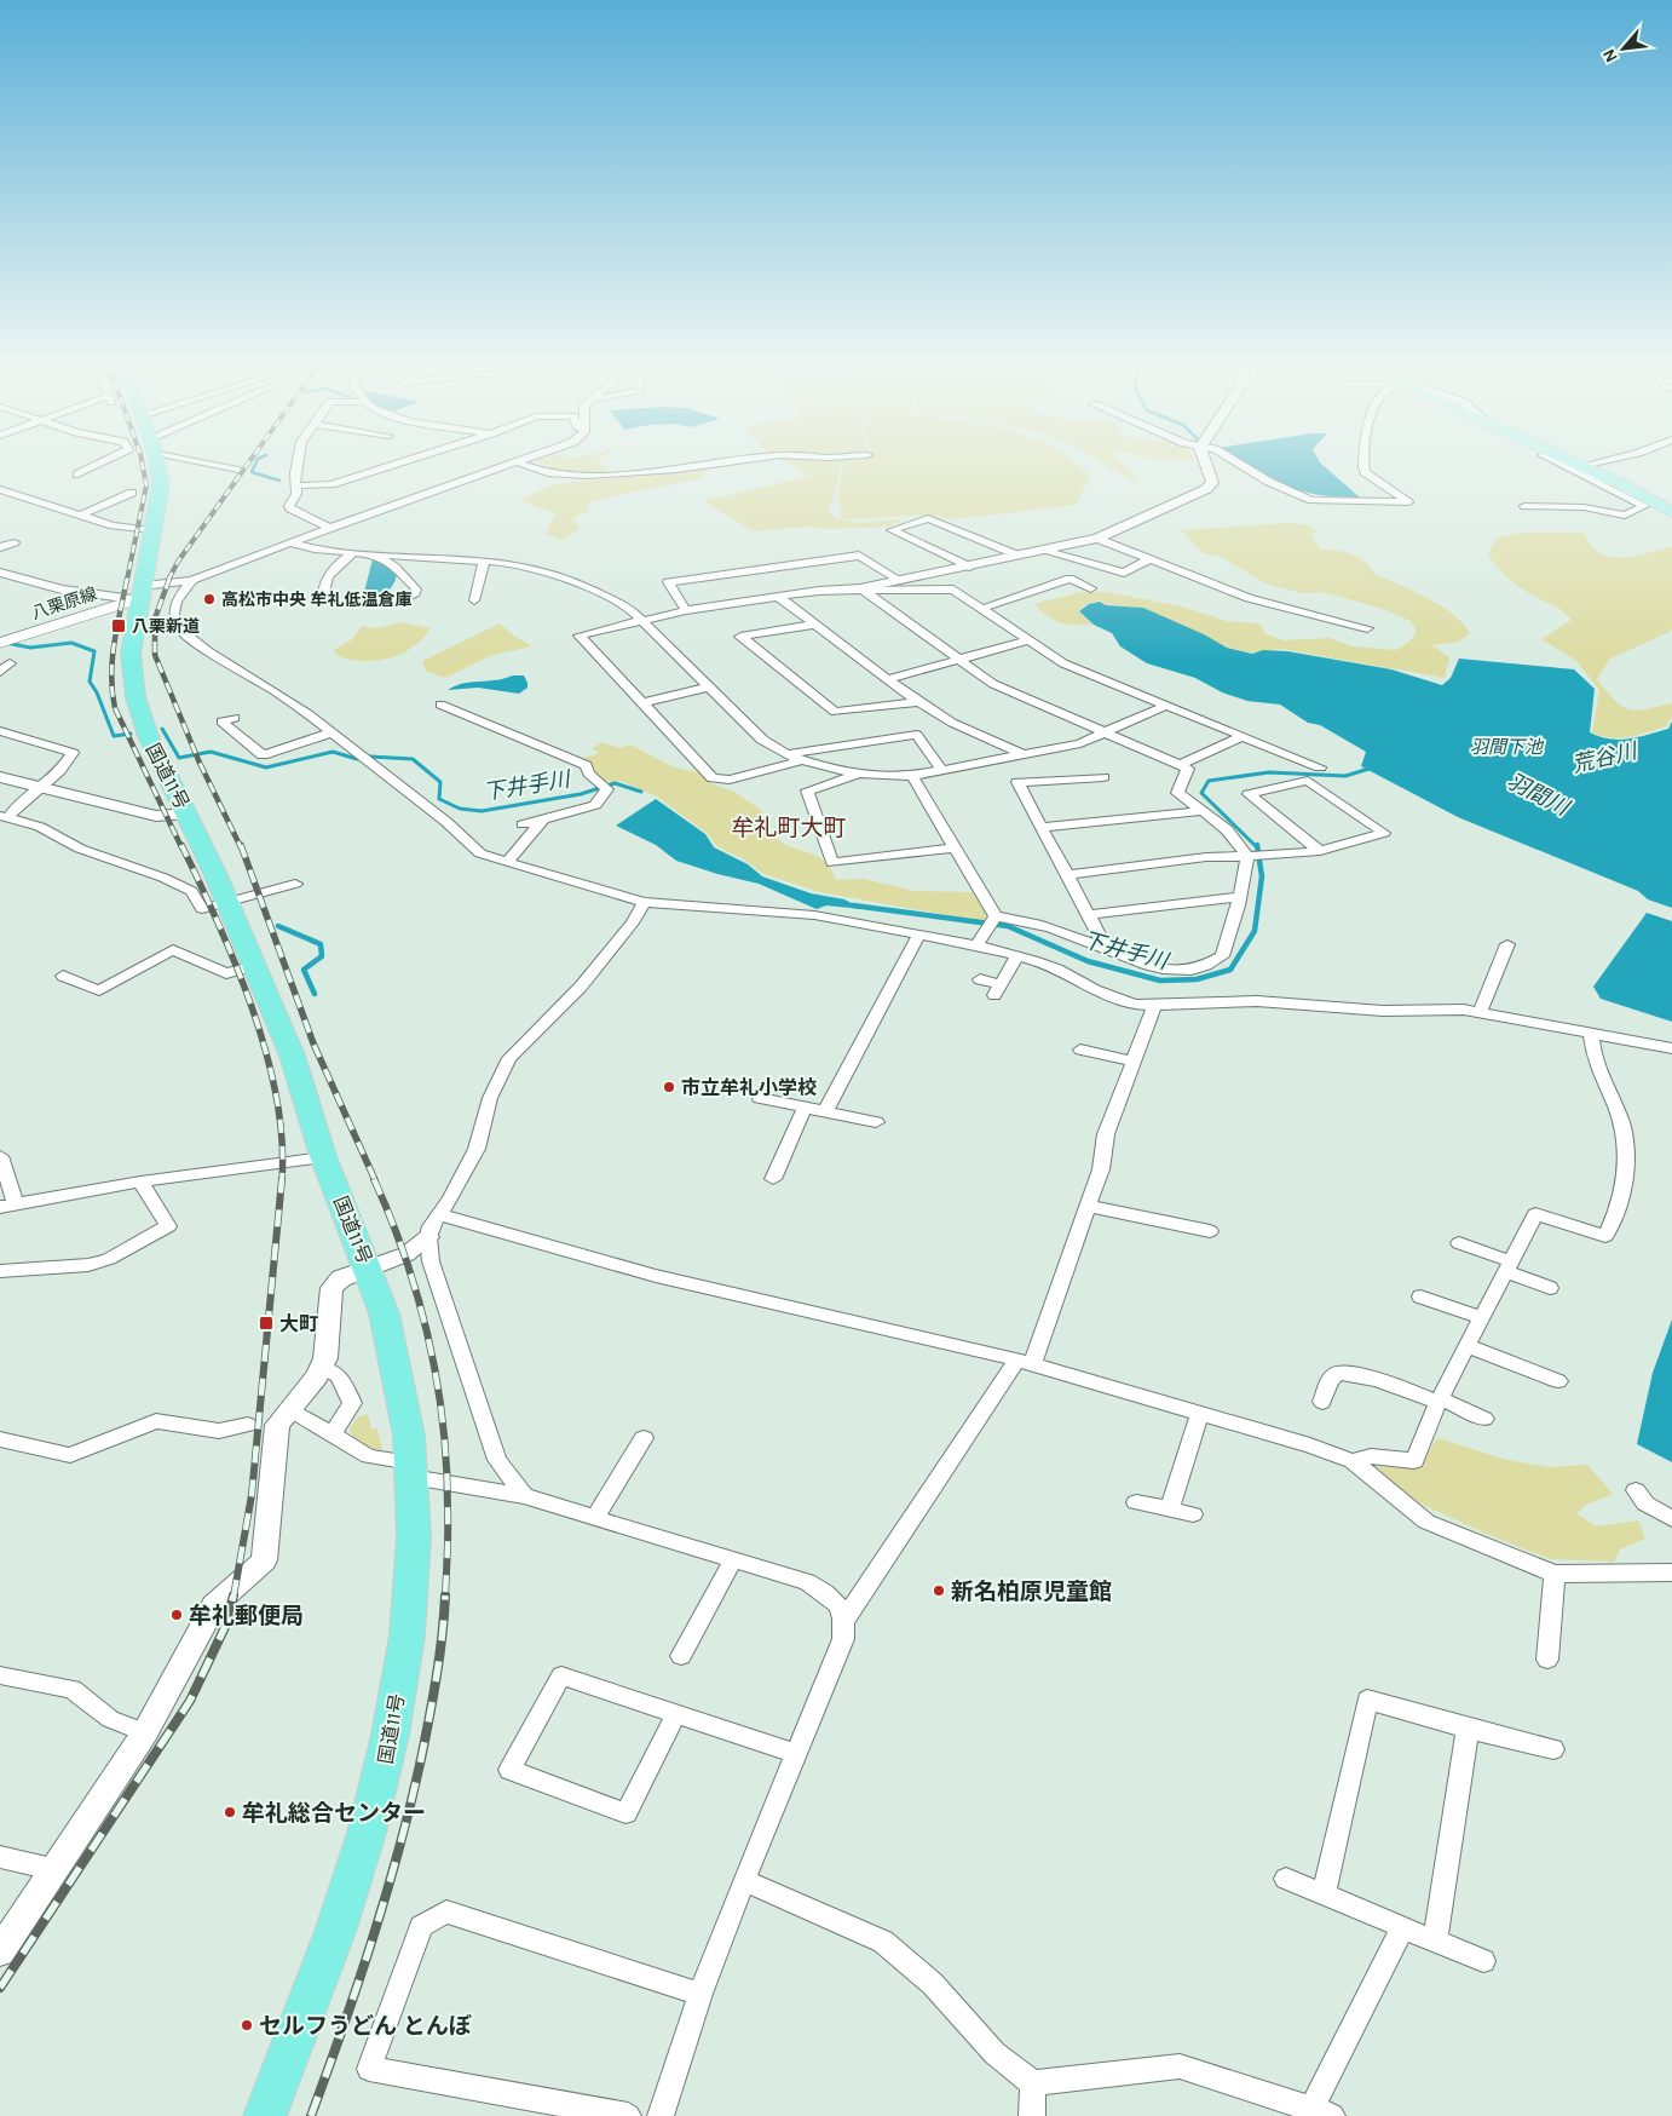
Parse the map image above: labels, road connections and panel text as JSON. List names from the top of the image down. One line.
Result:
{"streets":{"highway":["国道11号"],"main road":["八栗原線"]},"crossings":[["八栗原線","国道11号"]],"districts":["牟礼町大町"],"water":["羽間下池","荒谷川","下井手川","羽間川"],"places":{"other":["高松市中央 牟礼低温倉庫","市立牟礼小学校","新名柏原児童館","牟礼郵便局","牟礼総合センター","セルフうどん とんぼ"],"transit":["八栗新道","大町"]},"north":"bottom left"}
